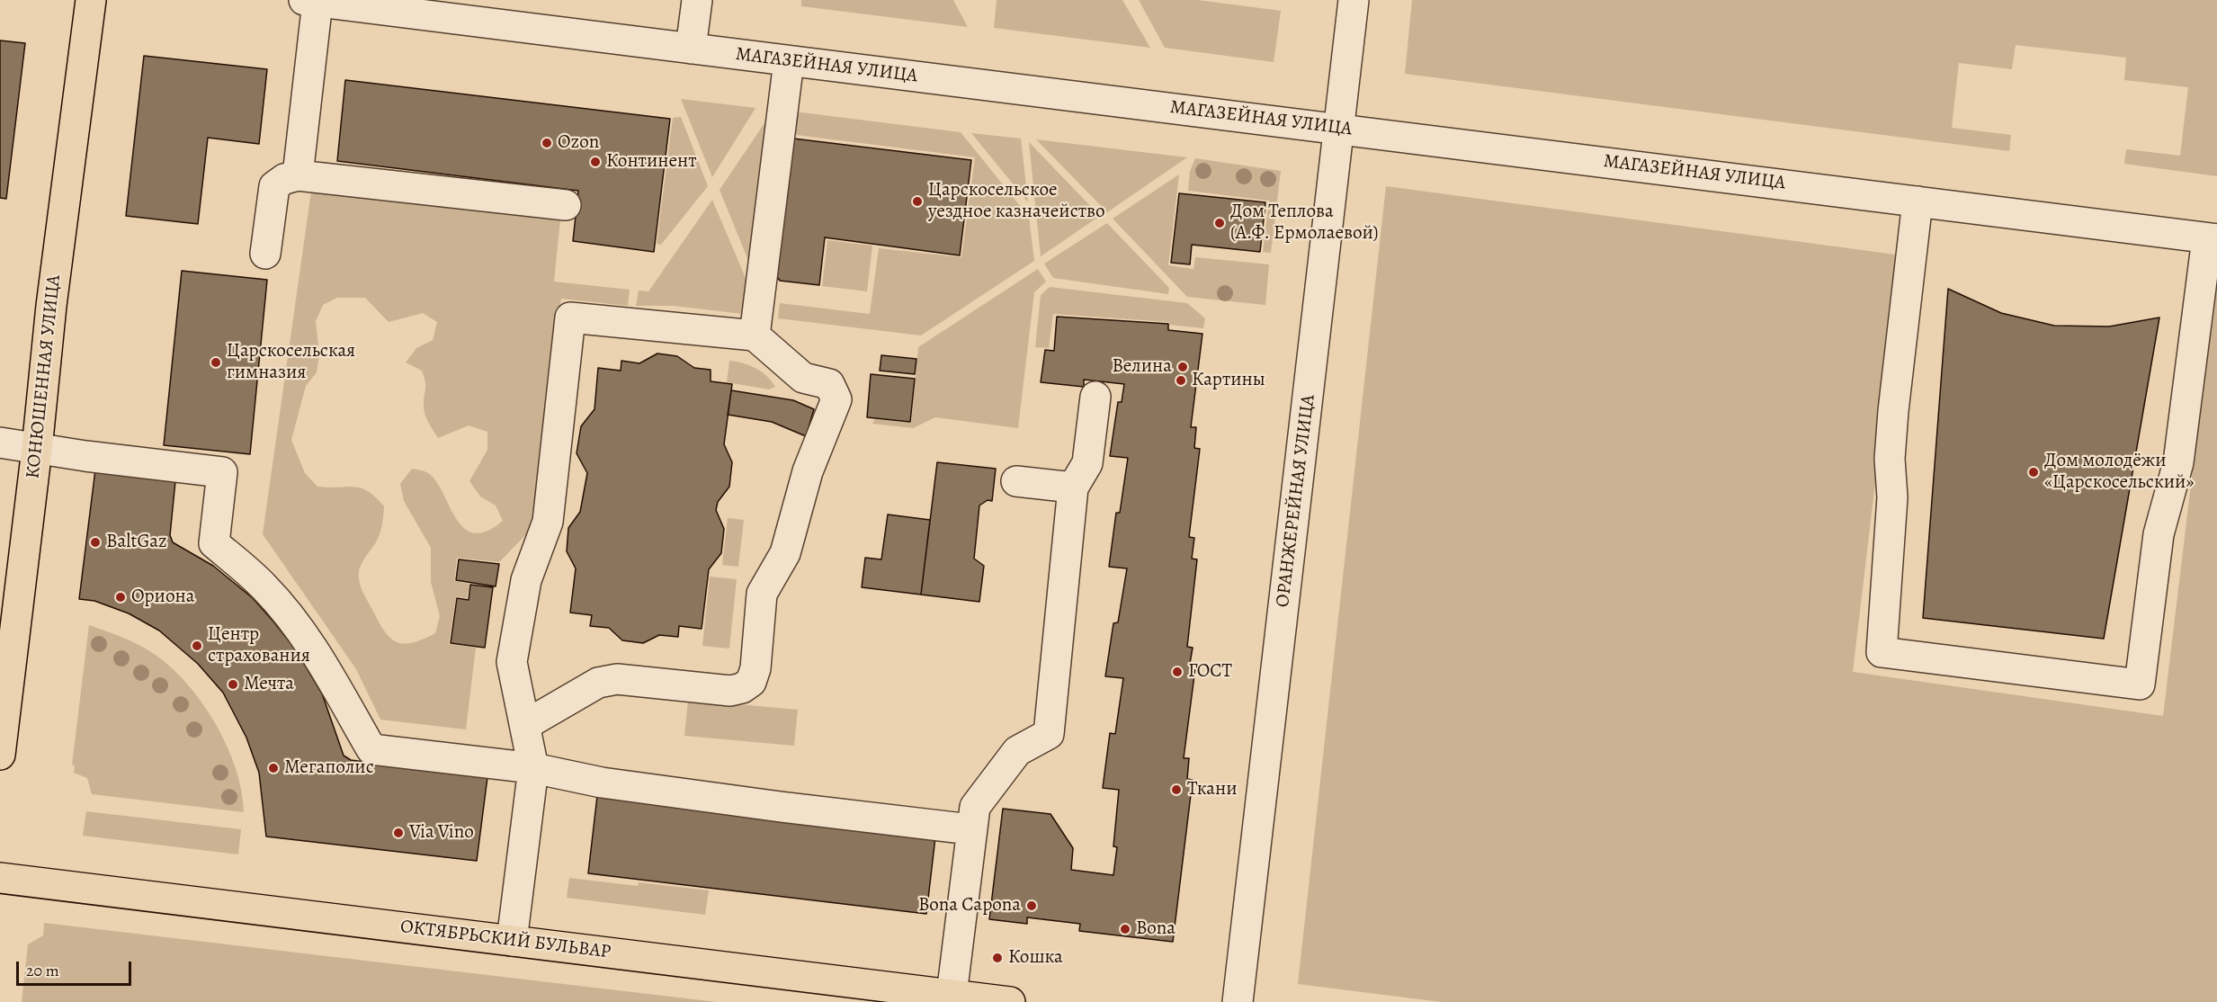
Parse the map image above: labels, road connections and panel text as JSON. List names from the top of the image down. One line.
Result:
{"streets":{"main road":["КОНЮШЕННАЯ УЛИЦА","ОКТЯБРЬСКИЙ БУЛЬВАР"],"street":["МАГАЗЕЙНАЯ УЛИЦА","ОРАНЖЕРЕЙНАЯ УЛИЦА"]},"crossings":[["МАГАЗЕЙНАЯ УЛИЦА","ОРАНЖЕРЕЙНАЯ УЛИЦА"]],"places":["Ozon","Континент","Царскосельское уездное казначейство","Дом Теплова (А.Ф. Ермолаевой)","Царскосельская гимназия","Велина","Картины","Дом молодёжи «Царскосельский»","BaltGaz","Ориона","Центр страхования","ГОСТ","Мечта","Мегаполис","Ткани","Via Vino","Bona Capona","Bona","Кошка"],"scale_bar":"20 m"}
